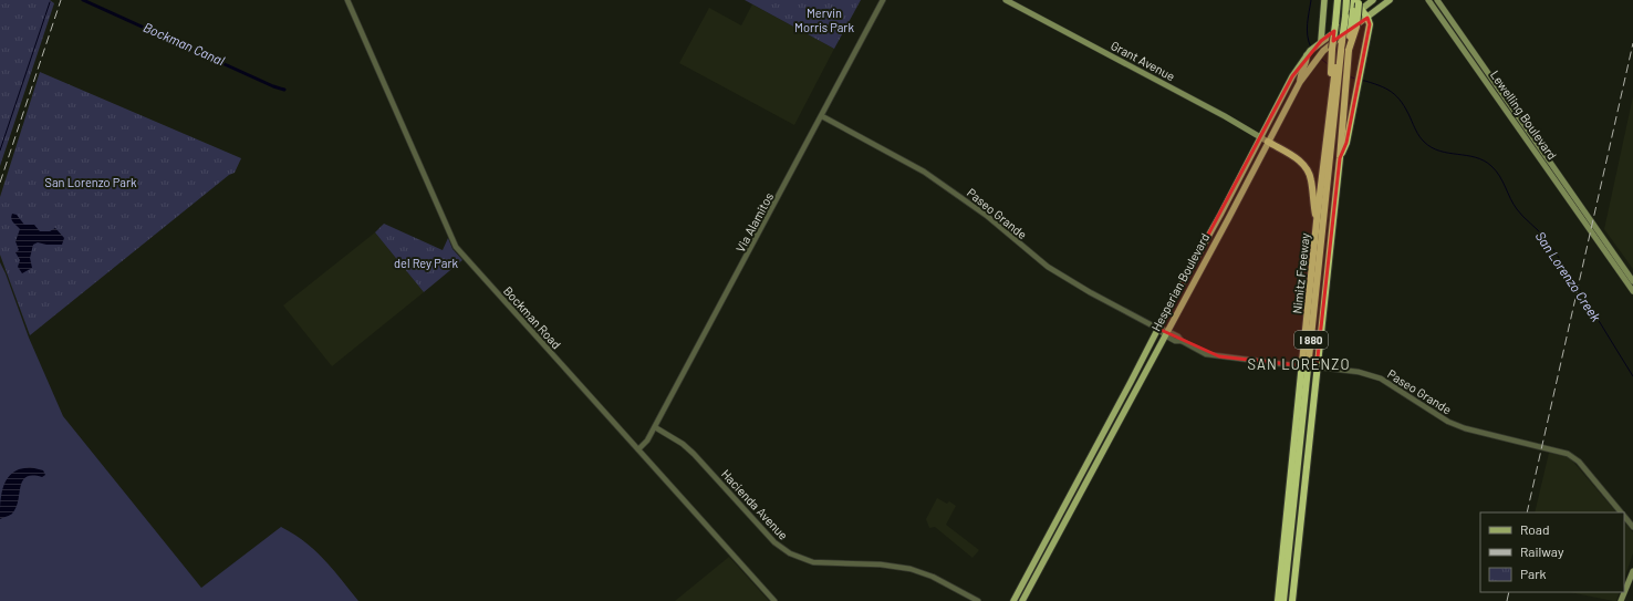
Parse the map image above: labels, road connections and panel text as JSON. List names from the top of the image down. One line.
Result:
{"streets":{"highway":["Nimitz Freeway","I 880"],"main road":["Grant Avenue","Lewelling Boulevard","Hesperian Boulevard"],"street":["Paseo Grande","Via Alamitos","Bockman Road","Hacienda Avenue"]},"crossings":[["Grant Avenue","Hesperian Boulevard"],["Paseo Grande","Via Alamitos"],["Paseo Grande","Hesperian Boulevard"],["Via Alamitos","Bockman Road"],["Via Alamitos","Hacienda Avenue"],["Nimitz Freeway","Hesperian Boulevard"],["Nimitz Freeway","I 880"]],"districts":["SAN LORENZO"],"water":["Bockman Canal","San Lorenzo Creek"],"parks":["Mervin Morris Park","San Lorenzo Park","del Rey Park"],"legend":["Road","Railway","Park"]}
